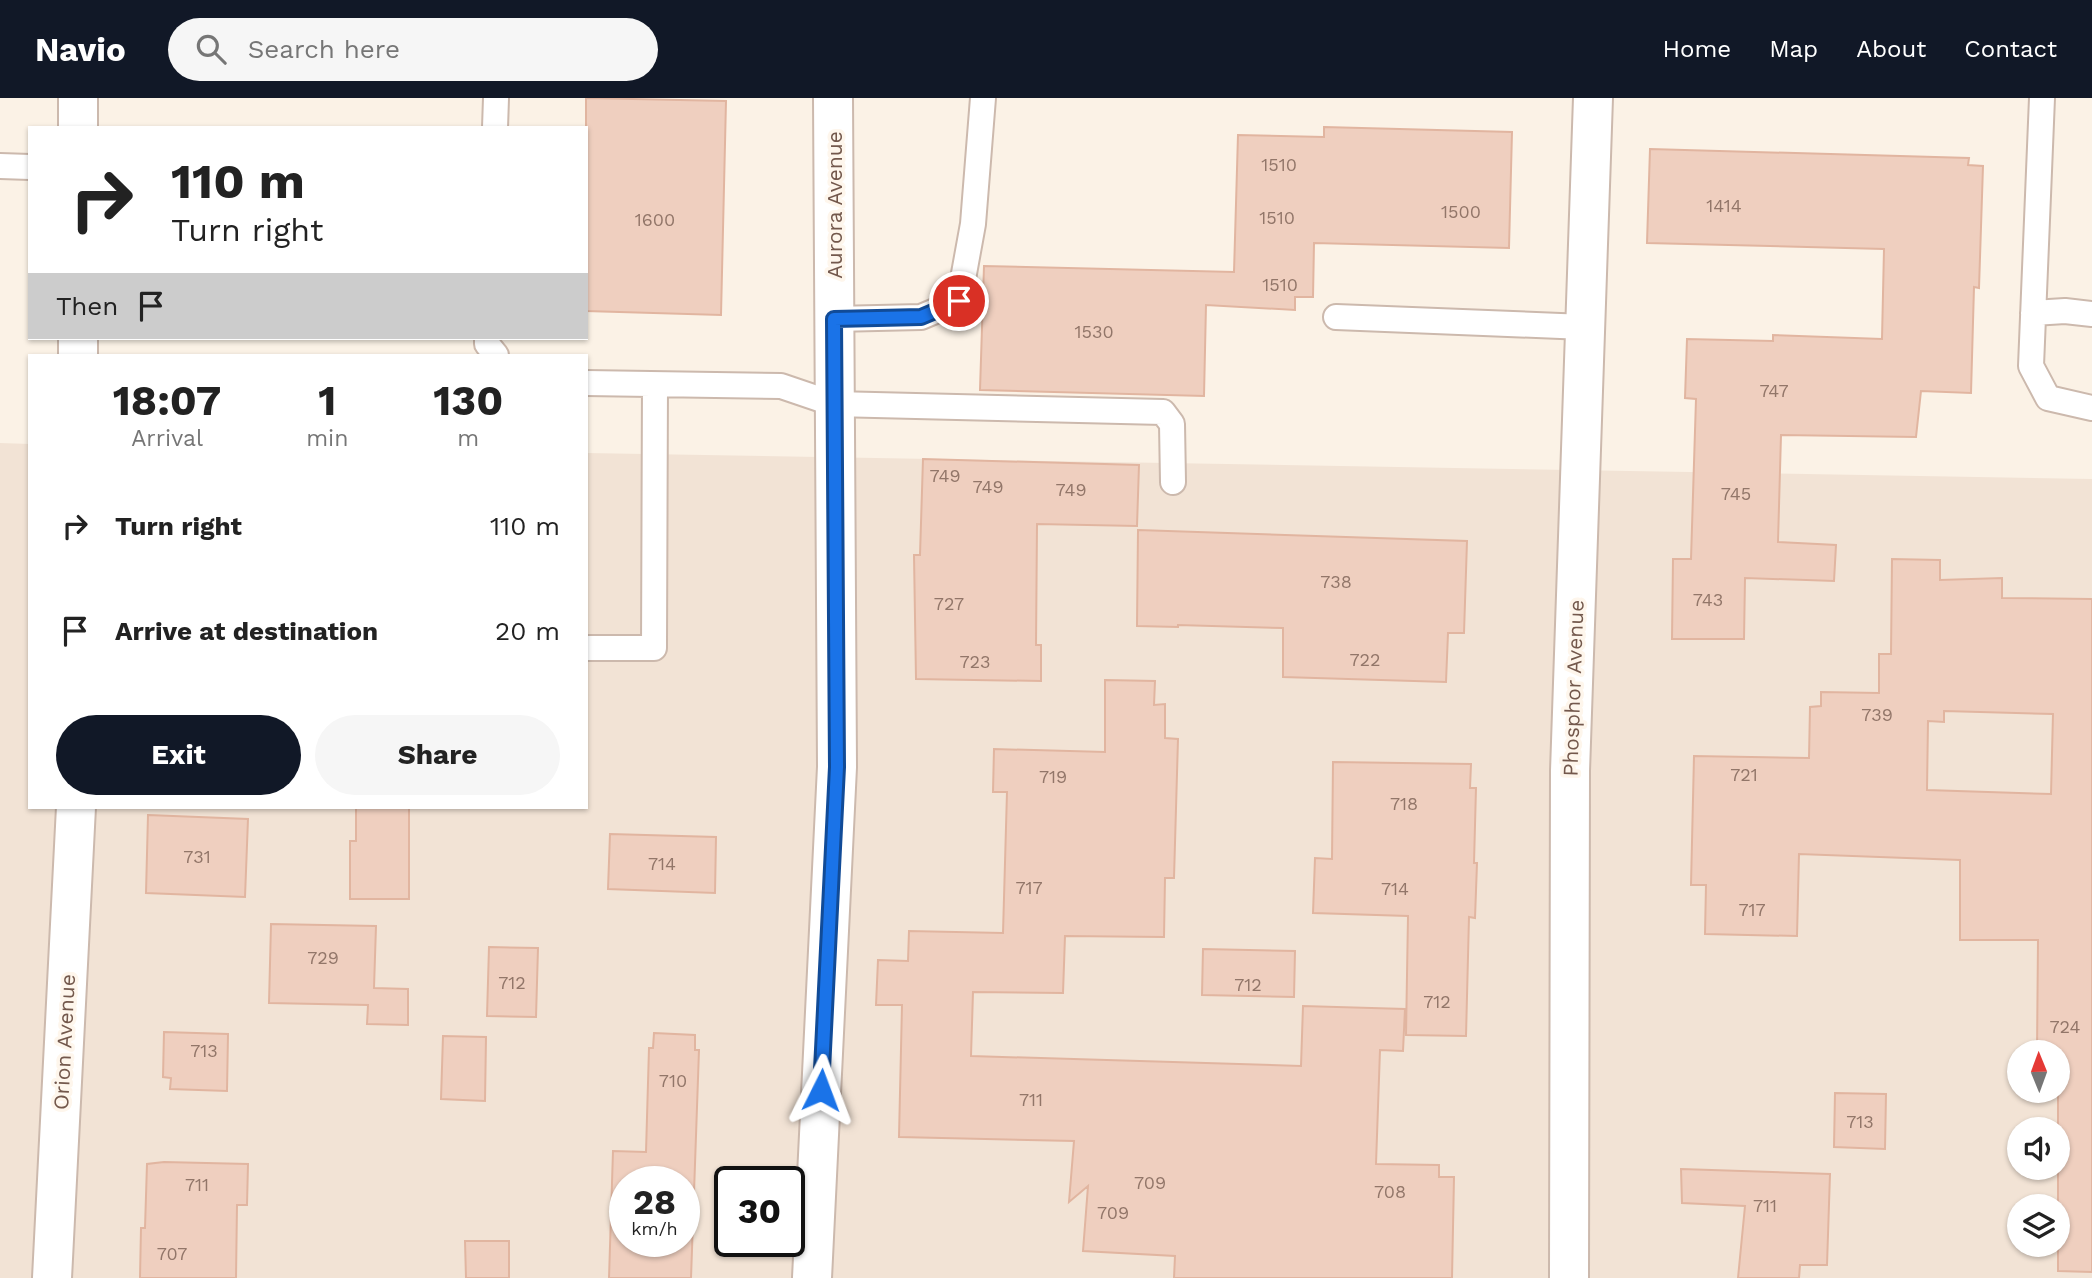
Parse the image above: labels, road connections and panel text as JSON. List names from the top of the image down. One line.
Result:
{"streets":{"street":["Aurora Avenue","Phosphor Avenue","Orion Avenue"]},"house_numbers":["1510","1414","1500","1510","1600","1510","1530","747","749","749","749","745","738","743","727","722","723","739","721","719","718","731","714","717","714","717","729","712","712","712","724","713","710","711","713","709","711","708","711","709","707"],"north":"top","page":{"header":"Navio","search":"Search here","nav":["Home","Map","About","Contact"],"turn":["110 m","Turn right"],"then":"Then","eta":["18:07","Arrival","1","min","130","m"],"list":[{"name":"Turn right","value":"110 m"},{"name":"Arrive at destination","value":"20 m"}],"buttons":["Exit","Share"],"speed":"28 km/h","limit":"30"}}
